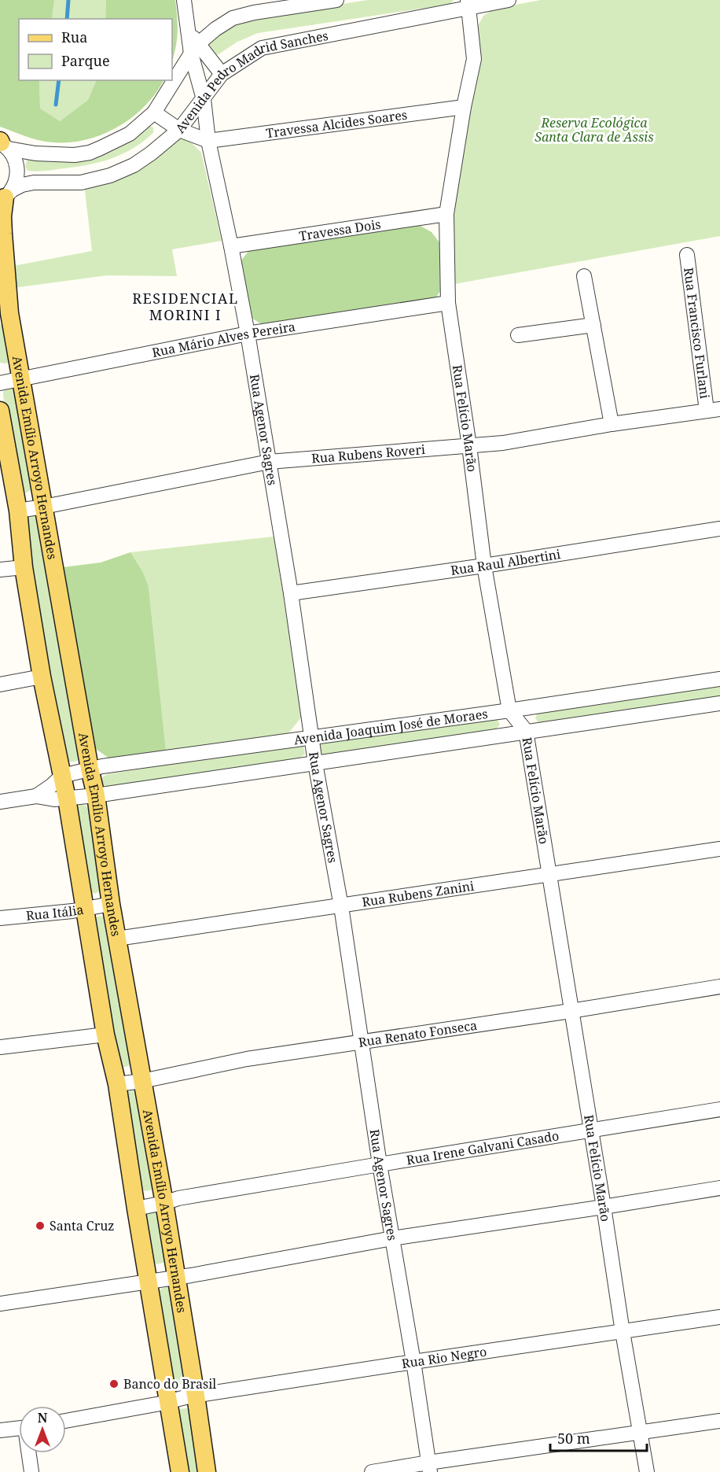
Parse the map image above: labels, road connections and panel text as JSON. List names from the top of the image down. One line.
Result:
{"streets":{"main road":["Avenida Emílio Arroyo Hernandes"],"street":["Avenida Pedro Madrid Sanches","Travessa Alcides Soares","Travessa Dois","Rua Francisco Furlani","Rua Mário Alves Pereira","Rua Felício Marão","Rua Agenor Sagres","Rua Rubens Roveri","Rua Raul Albertini","Avenida Joaquim José de Moraes","Rua Rubens Zanini","Rua Itália","Rua Renato Fonseca","Rua Irene Galvani Casado","Rua Rio Negro"]},"crossings":[["Avenida Pedro Madrid Sanches","Rua Felício Marão"],["Avenida Pedro Madrid Sanches","Rua Agenor Sagres"],["Avenida Pedro Madrid Sanches","Avenida Emílio Arroyo Hernandes"],["Travessa Alcides Soares","Rua Felício Marão"],["Travessa Alcides Soares","Rua Agenor Sagres"],["Travessa Dois","Rua Felício Marão"],["Travessa Dois","Rua Agenor Sagres"],["Rua Francisco Furlani","Rua Rubens Roveri"],["Rua Mário Alves Pereira","Rua Felício Marão"],["Rua Mário Alves Pereira","Rua Agenor Sagres"],["Rua Mário Alves Pereira","Avenida Emílio Arroyo Hernandes"],["Rua Felício Marão","Rua Rubens Roveri"],["Rua Felício Marão","Rua Raul Albertini"],["Rua Felício Marão","Avenida Joaquim José de Moraes"],["Rua Felício Marão","Rua Rubens Zanini"],["Rua Felício Marão","Rua Renato Fonseca"],["Rua Felício Marão","Rua Irene Galvani Casado"],["Rua Felício Marão","Rua Rio Negro"],["Rua Agenor Sagres","Rua Rubens Roveri"],["Rua Agenor Sagres","Rua Raul Albertini"],["Rua Agenor Sagres","Avenida Joaquim José de Moraes"],["Rua Agenor Sagres","Rua Rubens Zanini"],["Rua Agenor Sagres","Rua Renato Fonseca"],["Rua Agenor Sagres","Rua Irene Galvani Casado"],["Rua Agenor Sagres","Rua Rio Negro"],["Rua Rubens Roveri","Avenida Emílio Arroyo Hernandes"],["Avenida Emílio Arroyo Hernandes","Avenida Joaquim José de Moraes"],["Avenida Emílio Arroyo Hernandes","Rua Rubens Zanini"],["Avenida Emílio Arroyo Hernandes","Rua Itália"],["Avenida Emílio Arroyo Hernandes","Rua Renato Fonseca"],["Avenida Emílio Arroyo Hernandes","Rua Irene Galvani Casado"],["Avenida Emílio Arroyo Hernandes","Rua Rio Negro"]],"districts":["RESIDENCIAL MORINI I"],"parks":["Reserva Ecológica Santa Clara de Assis"],"places":["Santa Cruz","Banco do Brasil"],"legend":["Rua","Parque"],"scale_bar":"50 m","north":"top"}
